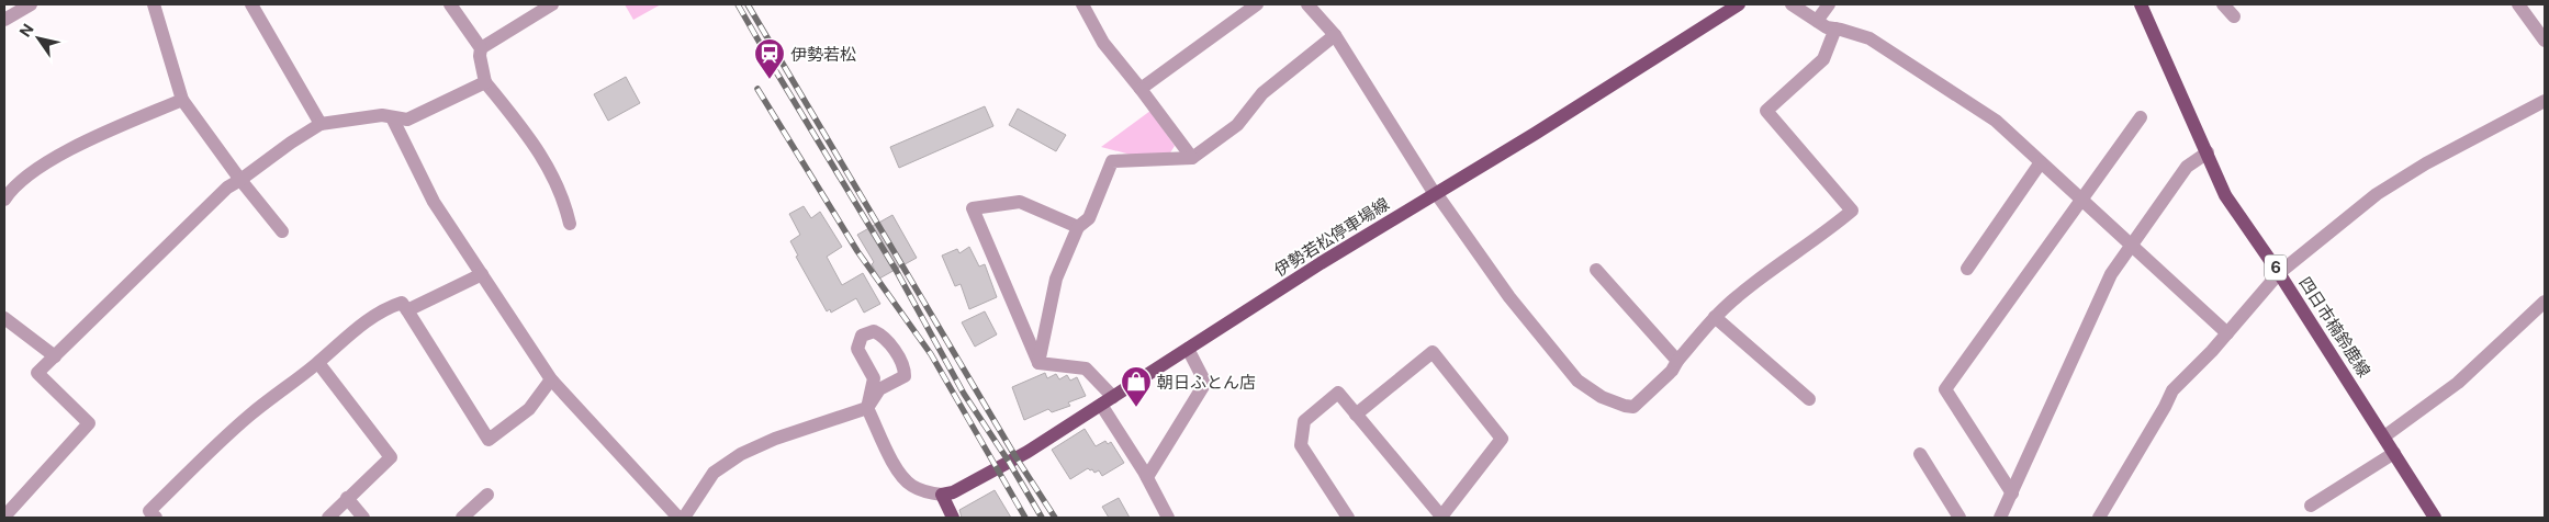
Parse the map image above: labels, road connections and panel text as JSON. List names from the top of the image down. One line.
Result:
{"streets":{"main road":["伊勢若松停車場線","6","四日市楠鈴鹿線"]},"places":{"station":["伊勢若松"],"shop":["朝日ふとん店"]},"north":"top left"}
